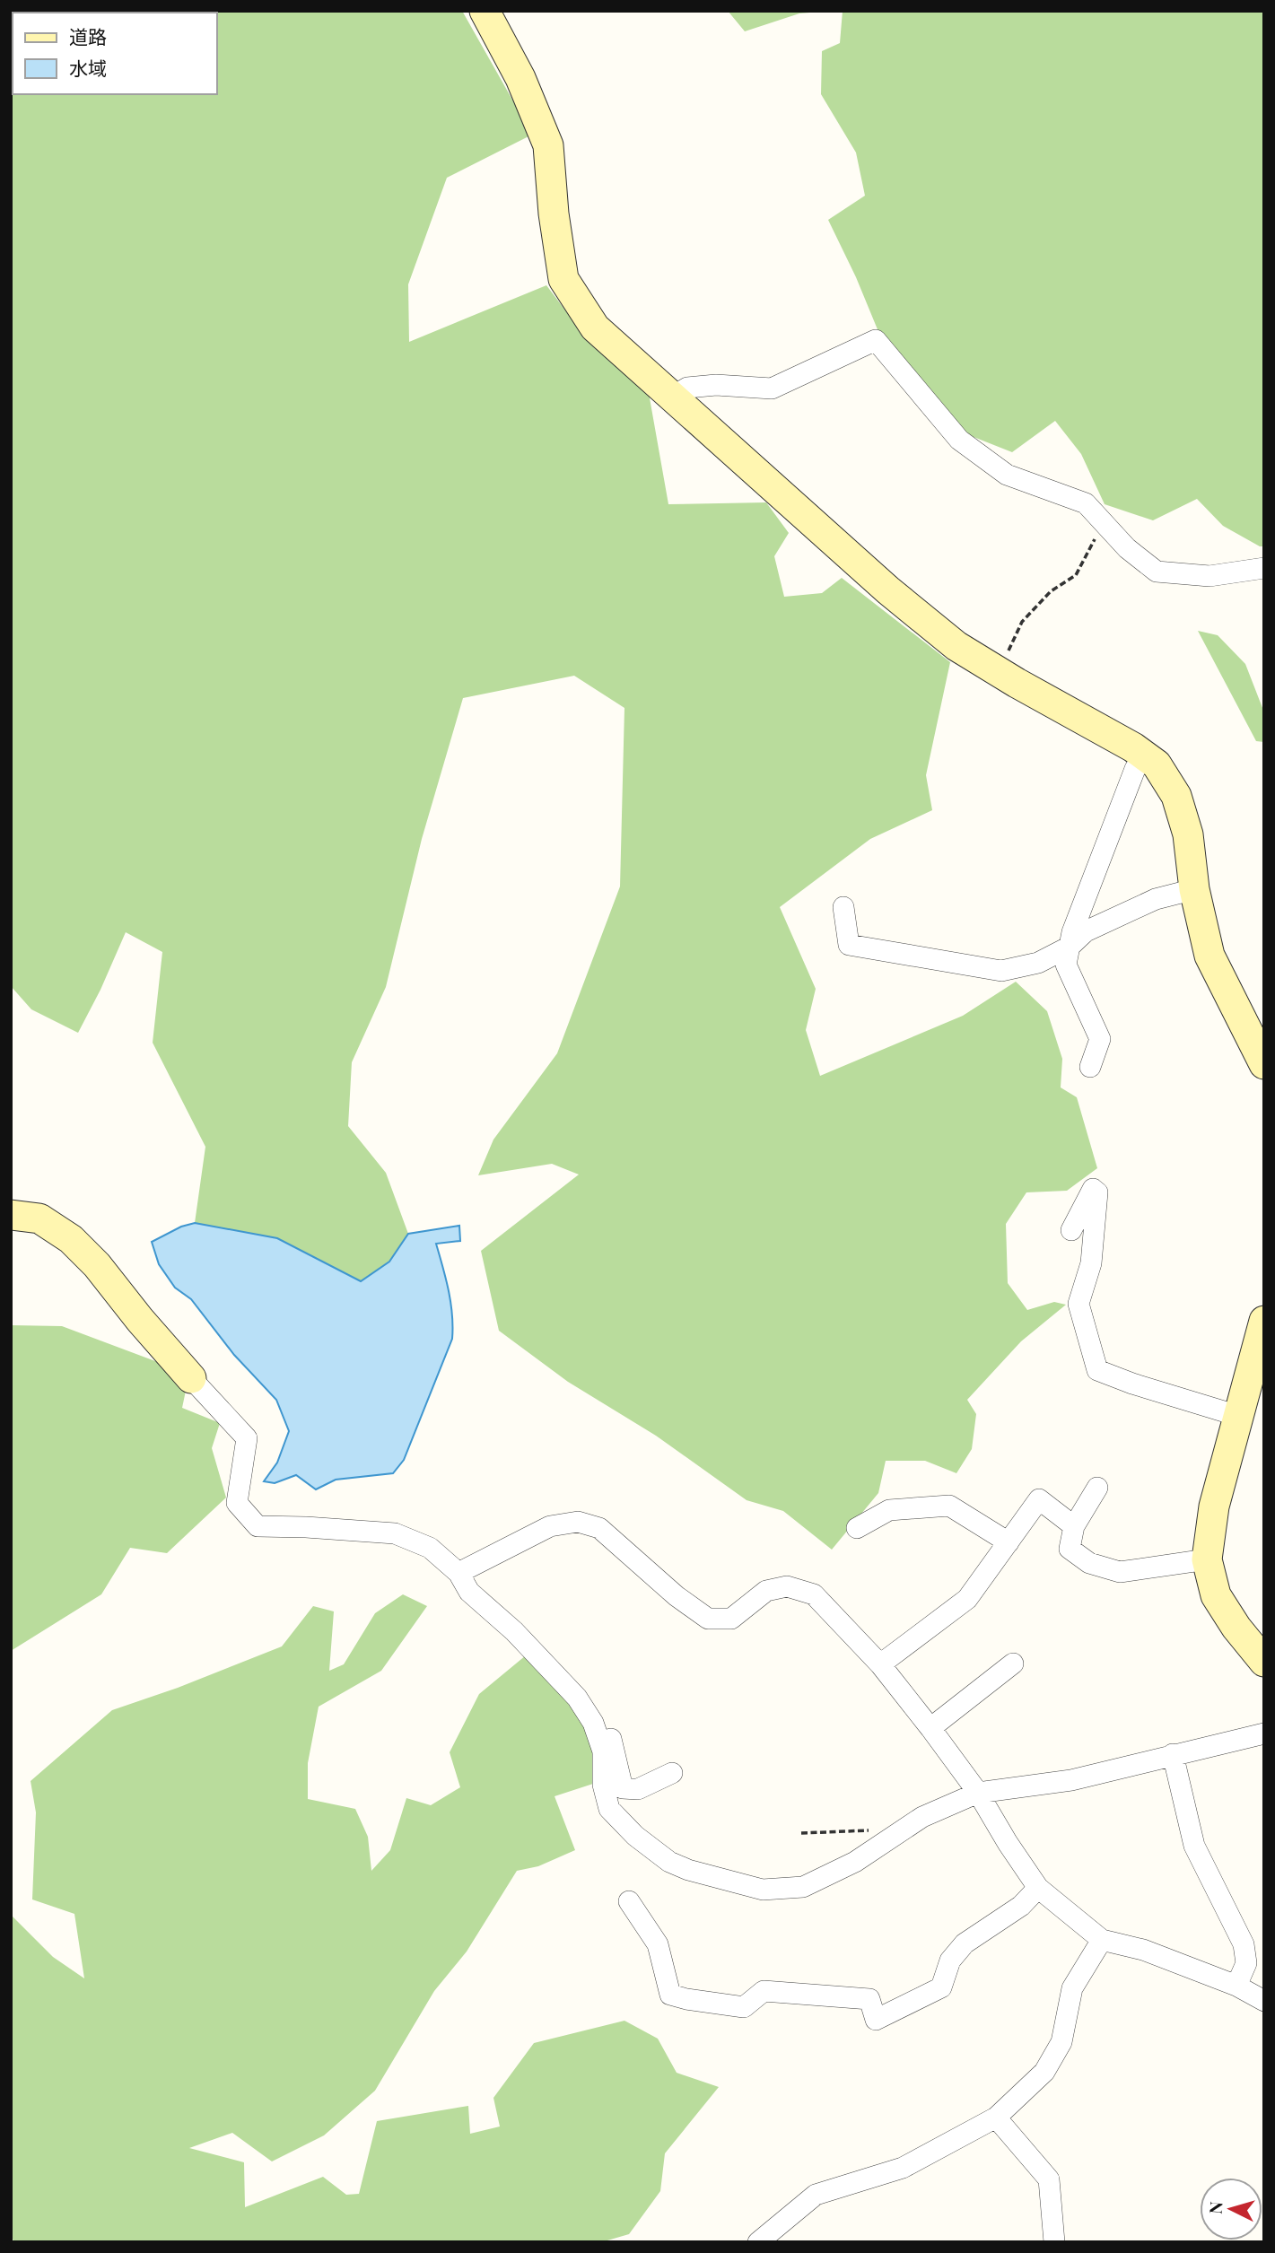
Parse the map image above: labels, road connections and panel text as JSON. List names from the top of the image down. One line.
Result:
{"legend":["道路","水域"],"north":"left"}
